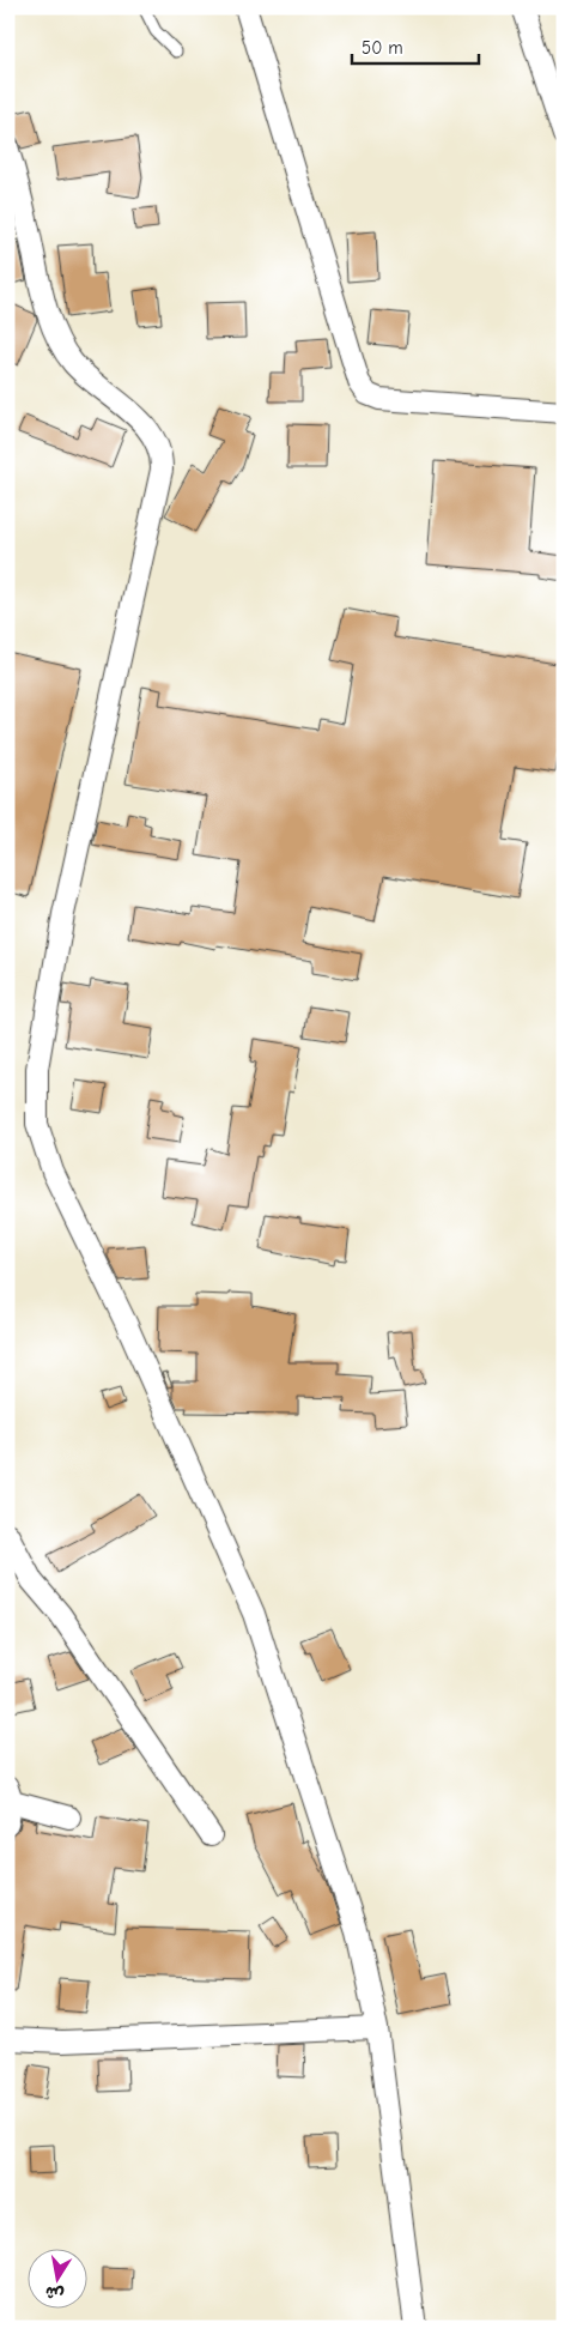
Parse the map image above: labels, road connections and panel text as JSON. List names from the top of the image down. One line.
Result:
{"scale_bar":"50 m","north":"bottom"}
